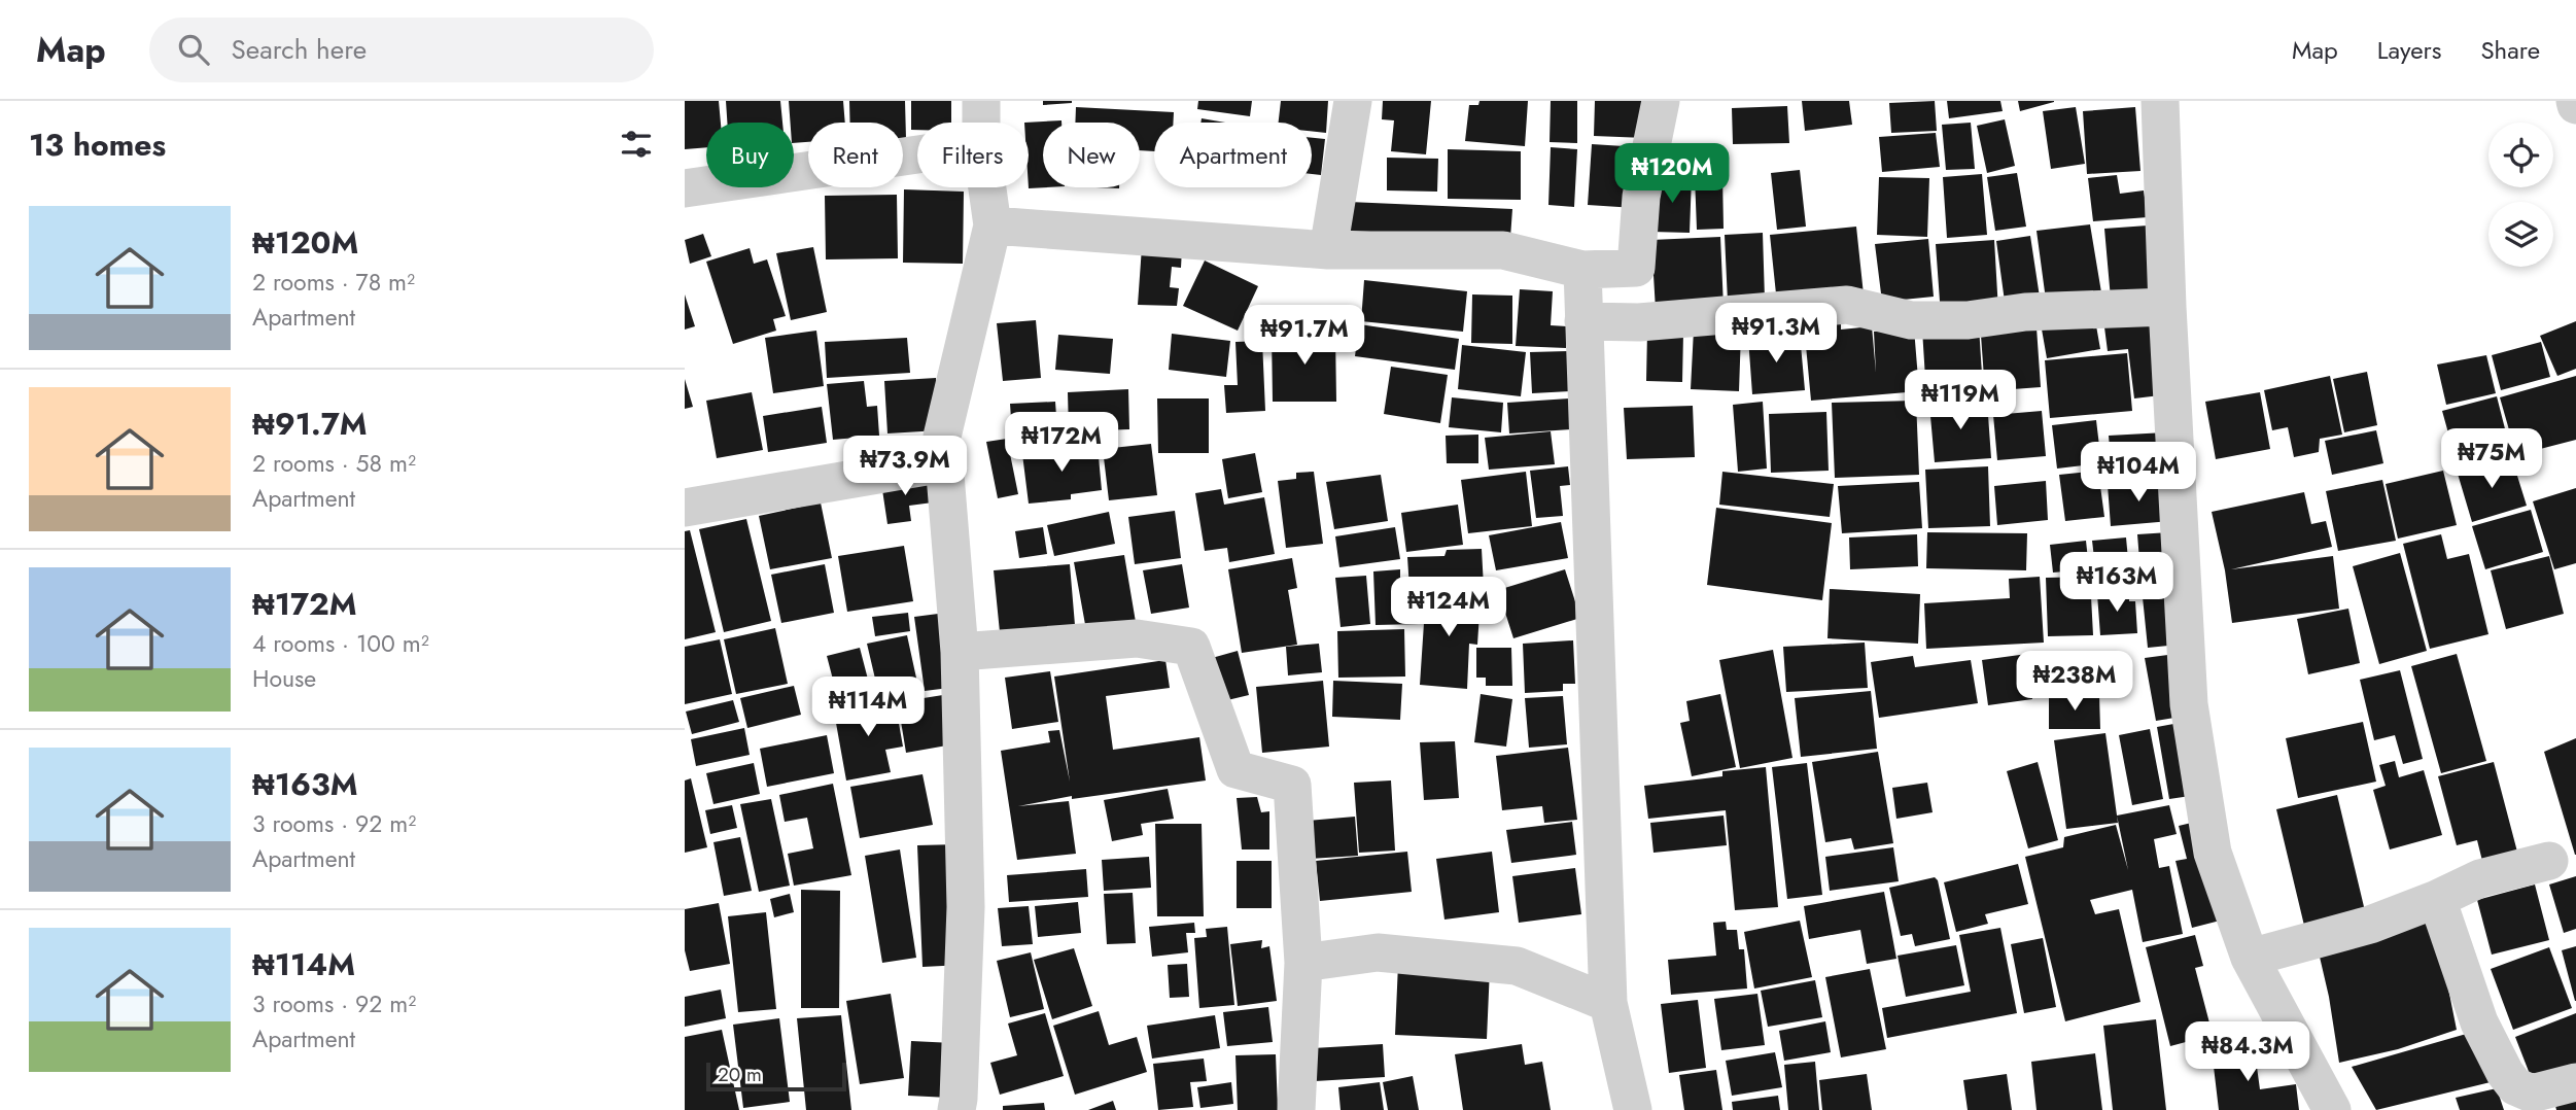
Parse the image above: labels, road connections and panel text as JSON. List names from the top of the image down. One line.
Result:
{"scale_bar":"20 m","page":{"header":"Map","search":"Search here","nav":["Map","Layers","Share"],"heading":"13 homes","chip":["Buy","Rent","Filters","New","Apartment"],"price":["₦120M","₦91.3M","₦91.7M","₦119M","₦172M","₦75M","₦73.9M","₦104M","₦163M","₦124M","₦238M","₦114M","₦84.3M"],"list":[{"name":"₦120M","note":"2 rooms · 78 m² · Apartment"},{"name":"₦91.7M","note":"2 rooms · 58 m² · Apartment"},{"name":"₦172M","note":"4 rooms · 100 m² · House"},{"name":"₦163M","note":"3 rooms · 92 m² · Apartment"},{"name":"₦114M","note":"3 rooms · 92 m² · Apartment"}],"scale":"20 m"}}
